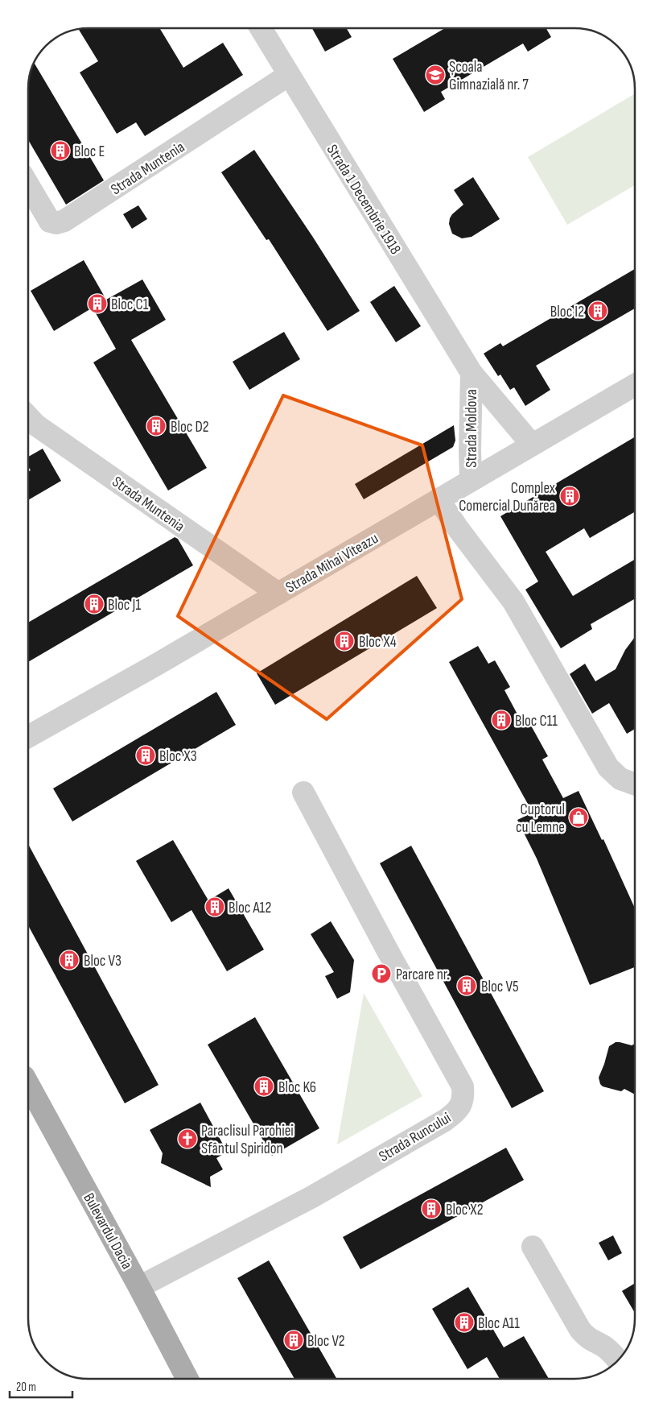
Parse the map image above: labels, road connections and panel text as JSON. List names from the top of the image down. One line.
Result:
{"streets":{"main road":["Bulevardul Dacia"],"street":["Strada Muntenia","Strada 1 Decembrie 1918","Strada Moldova","Strada Mihai Viteazu","Strada Runcului"]},"crossings":[["Strada Muntenia","Strada 1 Decembrie 1918"],["Strada Muntenia","Strada Mihai Viteazu"],["Strada 1 Decembrie 1918","Strada Moldova"],["Strada Moldova","Strada Mihai Viteazu"],["Strada Runcului","Bulevardul Dacia"]],"places":{"school or university":["Școala Gimnazială nr. 7"],"building":["Bloc E","Bloc C1","Bloc I2","Bloc D2","Complex Comercial Dunărea","Bloc J1","Bloc X4","Bloc C11","Bloc X3","Bloc A12","Bloc V3","Bloc V5","Bloc K6","Bloc X2","Bloc A11","Bloc V2"],"shop":["Cuptorul cu Lemne"],"parking":["Parcare nr."],"church":["Paraclisul Parohiei Sfântul Spiridon"]},"scale_bar":"20 m"}
